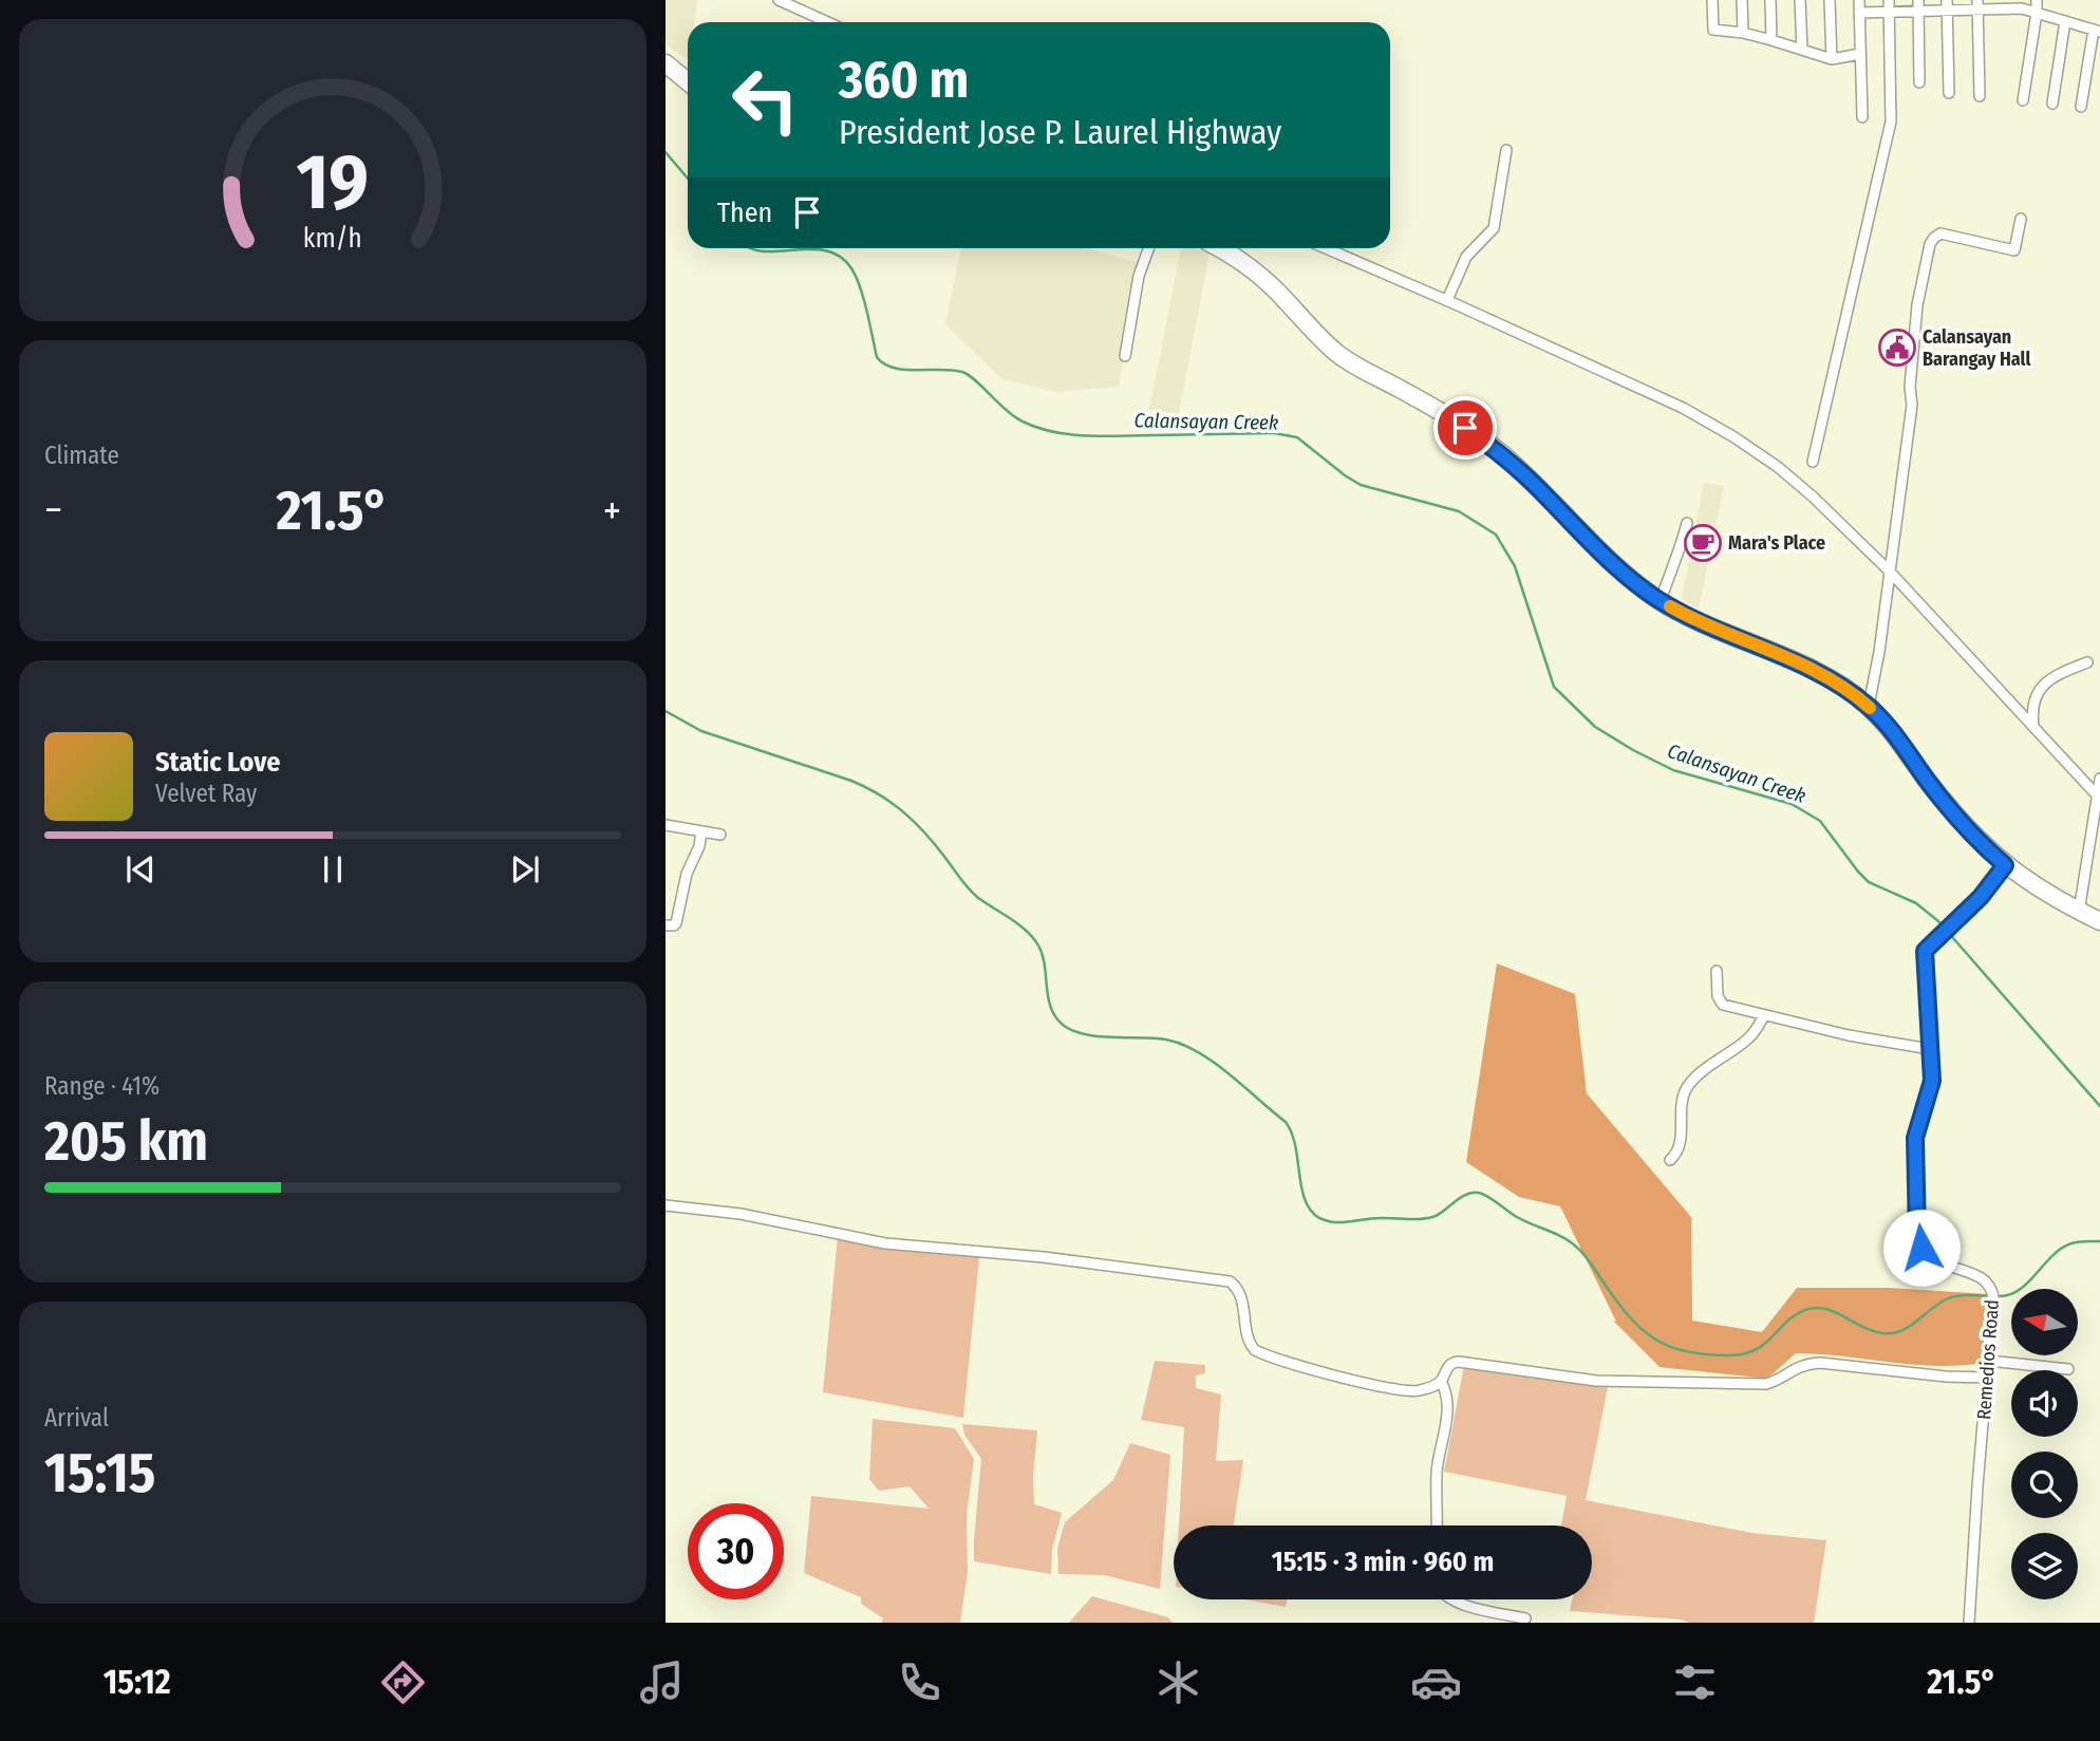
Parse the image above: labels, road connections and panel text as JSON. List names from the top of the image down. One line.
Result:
{"streets":{"street":["Remedios Road"]},"water":["Calansayan Creek"],"places":{"public building":["Calansayan Barangay Hall"],"cafe":["Mara's Place"]},"north":"left","page":{"turn":["360 m","President Jose P. Laurel Highway"],"then":"Then","tile":["Climate",["Range · 41%","205 km"],["Arrival","15:15"]],"heat":["−","21.5°","+"],"song":["Static Love","Velvet Ray"],"limit":"30","trip":"15:15 · 3 min · 960 m","tabs":["15:12","21.5°"],"gauge":["19","km/h"]}}
